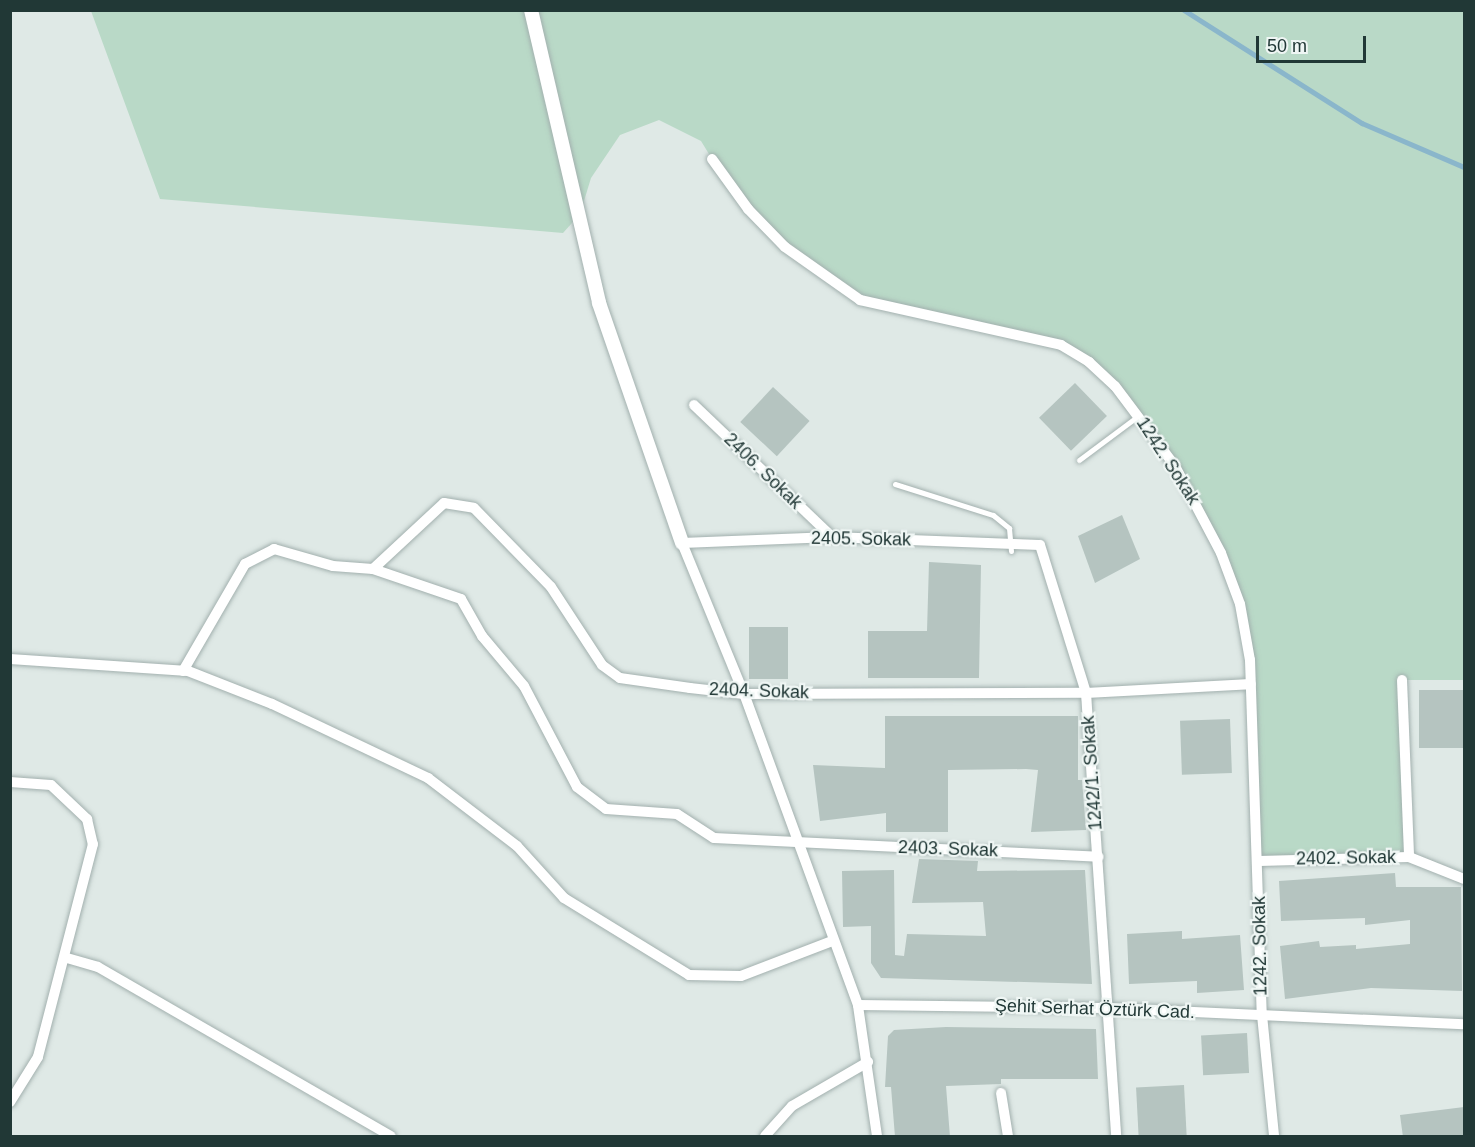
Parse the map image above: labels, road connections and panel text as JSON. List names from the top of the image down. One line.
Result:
{"streets":{"street":["1242. Sokak","2406. Sokak","2405. Sokak","2404. Sokak","1242/1. Sokak","2403. Sokak","2402. Sokak","Şehit Serhat Öztürk Cad."]},"crossings":[["1242. Sokak","2404. Sokak"],["1242. Sokak","2402. Sokak"],["1242. Sokak","Şehit Serhat Öztürk Cad."],["2406. Sokak","2405. Sokak"],["2405. Sokak","1242/1. Sokak"],["2404. Sokak","1242/1. Sokak"],["2404. Sokak","2403. Sokak"],["1242/1. Sokak","2403. Sokak"],["1242/1. Sokak","Şehit Serhat Öztürk Cad."]],"scale_bar":"50 m"}
